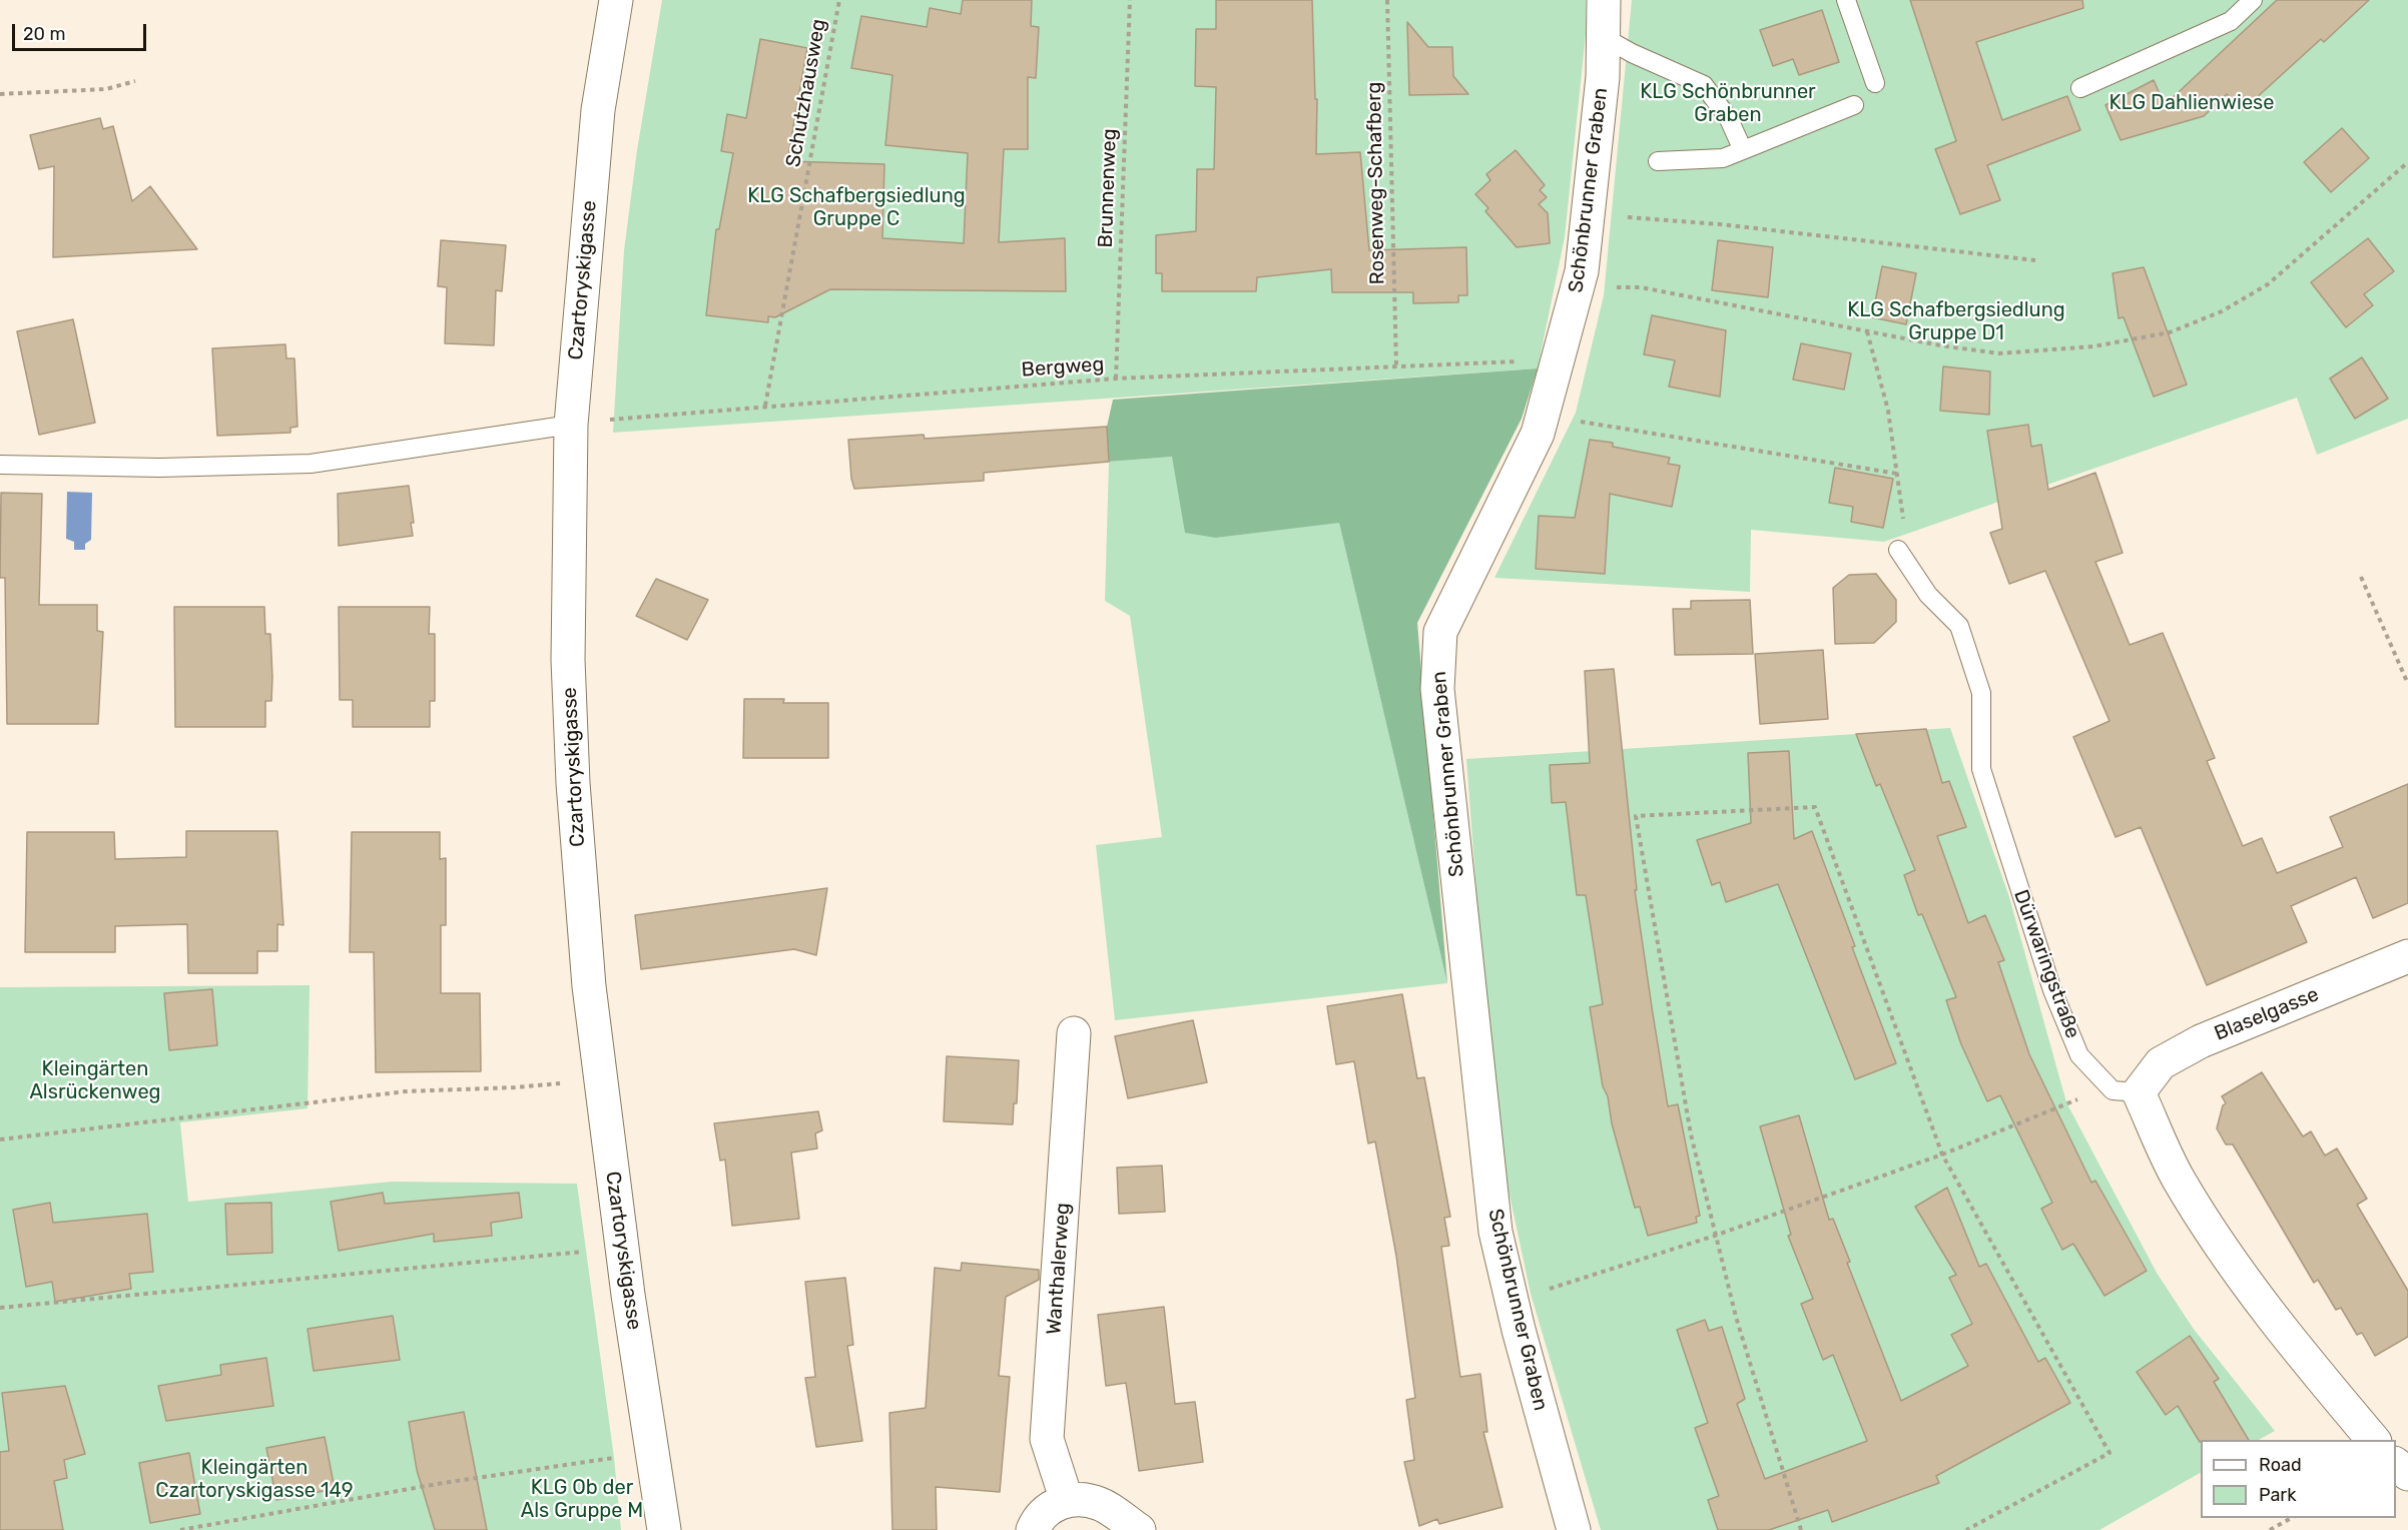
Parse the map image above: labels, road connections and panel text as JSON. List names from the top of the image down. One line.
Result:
{"streets":{"street":["Schönbrunner Graben","Czartoryskigasse","Blaselgasse","Wanthalerweg"],"lane":["Dürwaringstraße"],"path":["Schutzhausweg","Rosenweg-Schafberg","Brunnenweg","Bergweg"]},"crossings":[["Schutzhausweg","Bergweg"],["Rosenweg-Schafberg","Bergweg"],["Brunnenweg","Bergweg"],["Schönbrunner Graben","Bergweg"],["Czartoryskigasse","Bergweg"],["Dürwaringstraße","Blaselgasse"]],"parks":["KLG Schönbrunner Graben","KLG Dahlienwiese","KLG Schafbergsiedlung Gruppe C","KLG Schafbergsiedlung Gruppe D1","Kleingärten Alsrückenweg","Kleingärten Czartoryskigasse 149","KLG Ob der Als Gruppe M"],"legend":["Road","Park"],"scale_bar":"20 m"}
